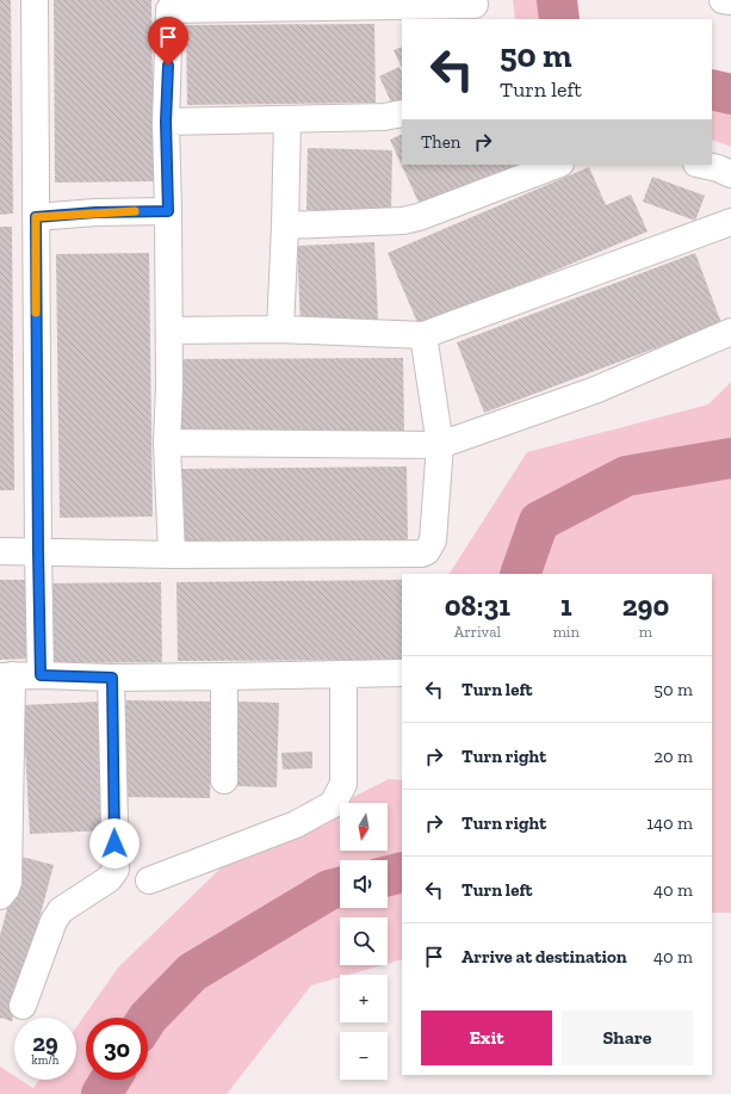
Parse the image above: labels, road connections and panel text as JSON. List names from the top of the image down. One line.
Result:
{"north":"bottom","page":{"turn":["50 m","Turn left"],"then":"Then","eta":["08:31","Arrival","1","min","290","m"],"list":[{"name":"Turn left","value":"50 m"},{"name":"Turn right","value":"20 m"},{"name":"Turn right","value":"140 m"},{"name":"Turn left","value":"40 m"},{"name":"Arrive at destination","value":"40 m"}],"map_buttons":["+","−"],"buttons":["Exit","Share"],"speed":"29 km/h","limit":"30"}}
